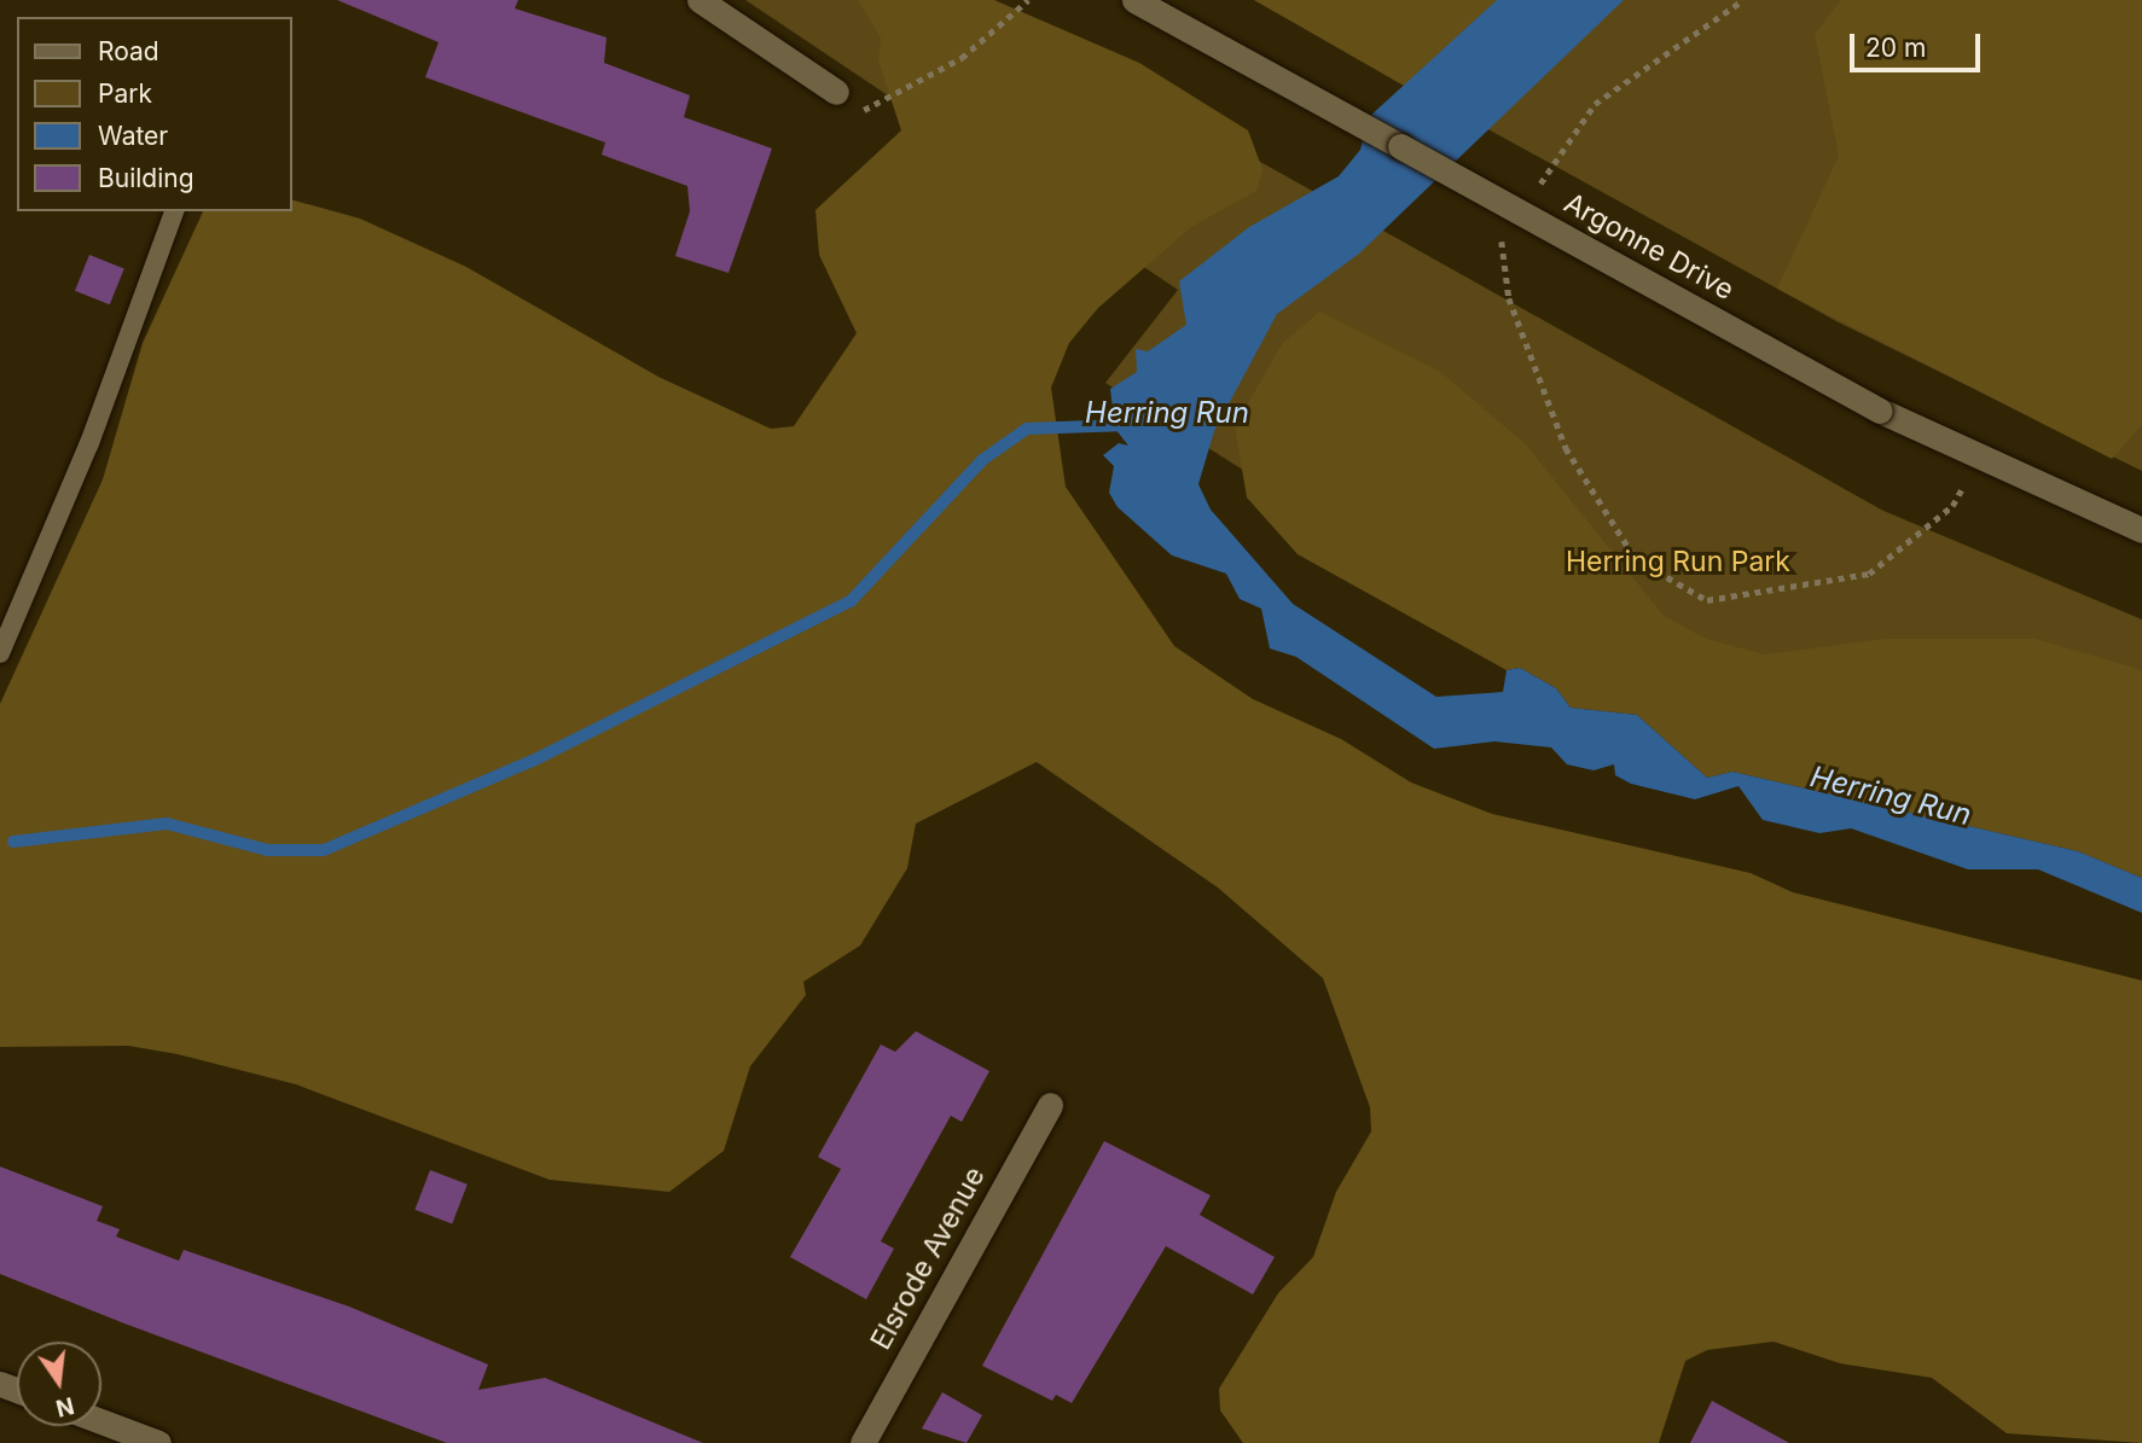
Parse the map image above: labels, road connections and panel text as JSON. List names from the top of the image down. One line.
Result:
{"streets":{"main road":["Argonne Drive","Elsrode Avenue"]},"water":["Herring Run"],"parks":["Herring Run Park"],"legend":["Road","Park","Water","Building"],"scale_bar":"20 m","north":"bottom"}
